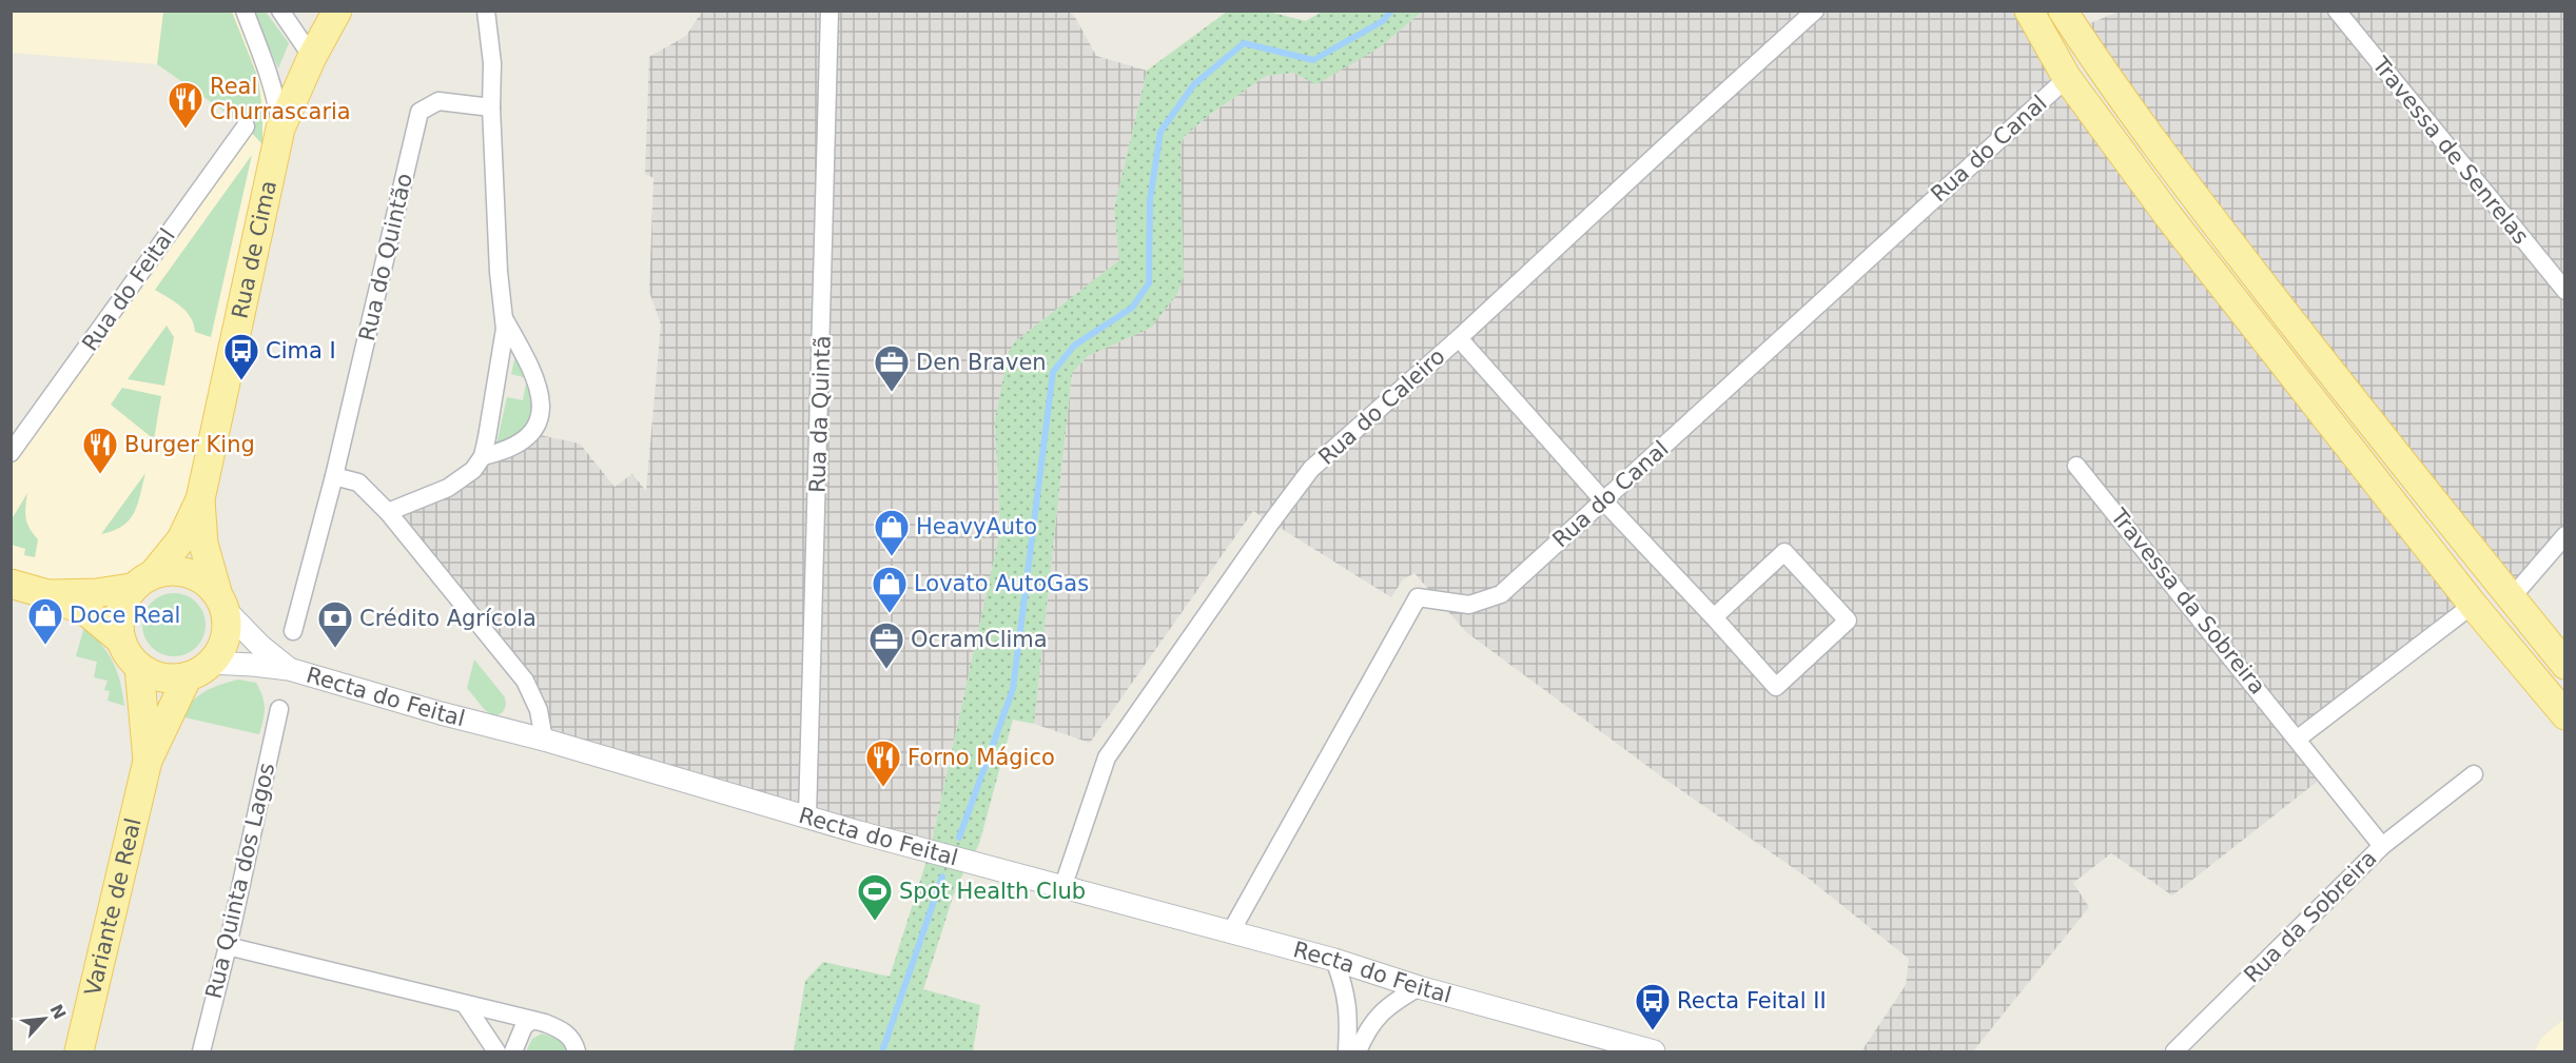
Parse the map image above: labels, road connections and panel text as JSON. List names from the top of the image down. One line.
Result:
{"streets":{"main road":["Rua de Cima","Recta do Feital","Variante de Real"],"street":["Rua do Canal","Travessa de Senrelas","Rua do Quintão","Rua do Feital","Rua do Caleiro","Rua da Quintã","Travessa da Sobreira","Rua Quinta dos Lagos","Rua da Sobreira"]},"crossings":[["Rua do Canal","Recta do Feital"],["Rua de Cima","Recta do Feital"],["Rua de Cima","Variante de Real"],["Rua do Caleiro","Recta do Feital"],["Rua da Quintã","Recta do Feital"],["Travessa da Sobreira","Rua da Sobreira"],["Recta do Feital","Variante de Real"]],"places":{"restaurant":["Real Churrascaria","Burger King","Forno Mágico"],"bus stop":["Cima I","Recta Feital II"],"office":["Den Braven","OcramClima"],"shop":["HeavyAuto","Lovato AutoGas","Doce Real"],"bank":["Crédito Agrícola"],"sports":["Spot Health Club"]},"north":"top right"}
